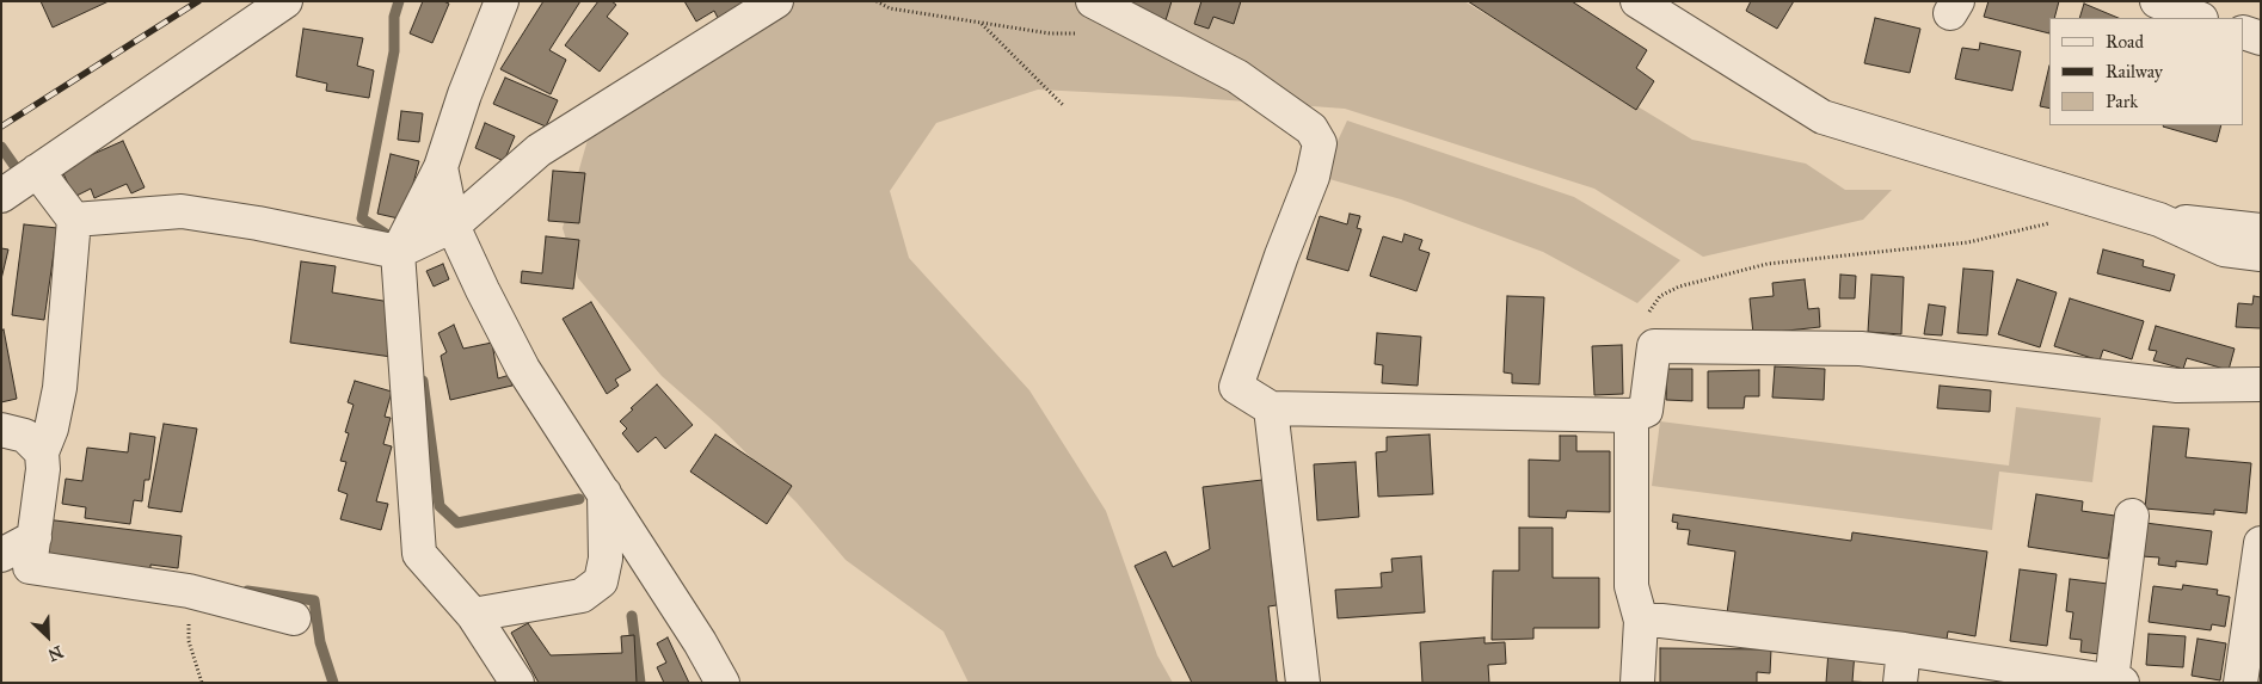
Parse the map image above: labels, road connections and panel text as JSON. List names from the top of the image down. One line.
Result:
{"legend":["Road","Railway","Park"],"north":"bottom right"}
